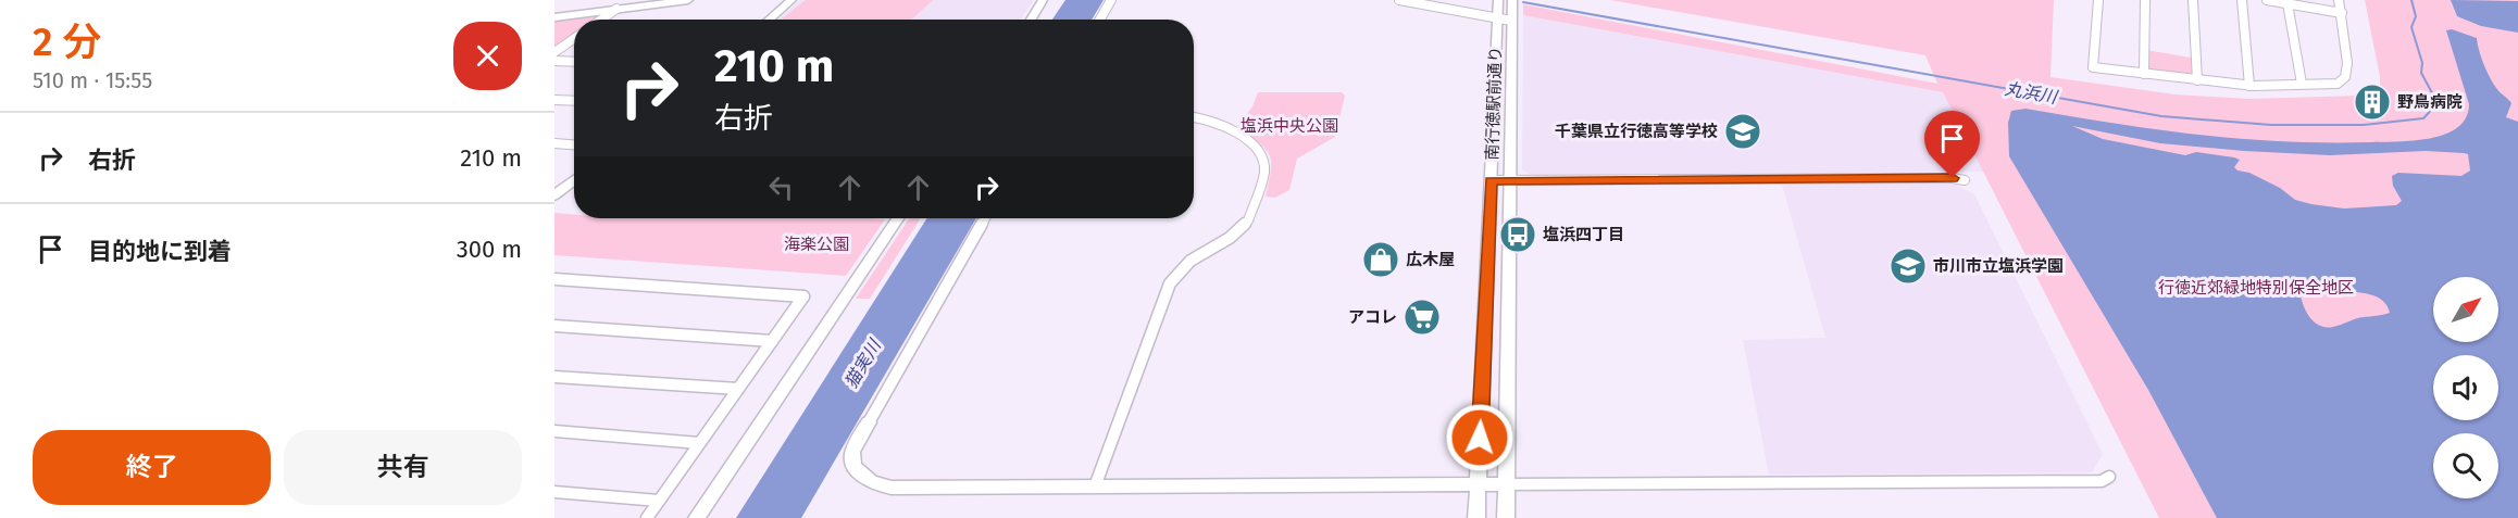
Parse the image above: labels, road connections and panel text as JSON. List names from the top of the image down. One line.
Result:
{"streets":{"street":["南行徳駅前通り"]},"water":["丸浜川","猫実川"],"parks":["塩浜中央公園","海楽公園","行徳近郊緑地特別保全地区"],"places":{"building":["野鳥病院"],"school or university":["千葉県立行徳高等学校","市川市立塩浜学園"],"bus stop":["塩浜四丁目"],"shop":["広木屋"],"supermarket":["アコレ"]},"north":"top right","page":{"heading":["2 分","510 m · 15:55"],"turn":["210 m","右折"],"list":[{"name":"右折","value":"210 m"},{"name":"目的地に到着","value":"300 m"}],"buttons":["終了","共有"]}}
